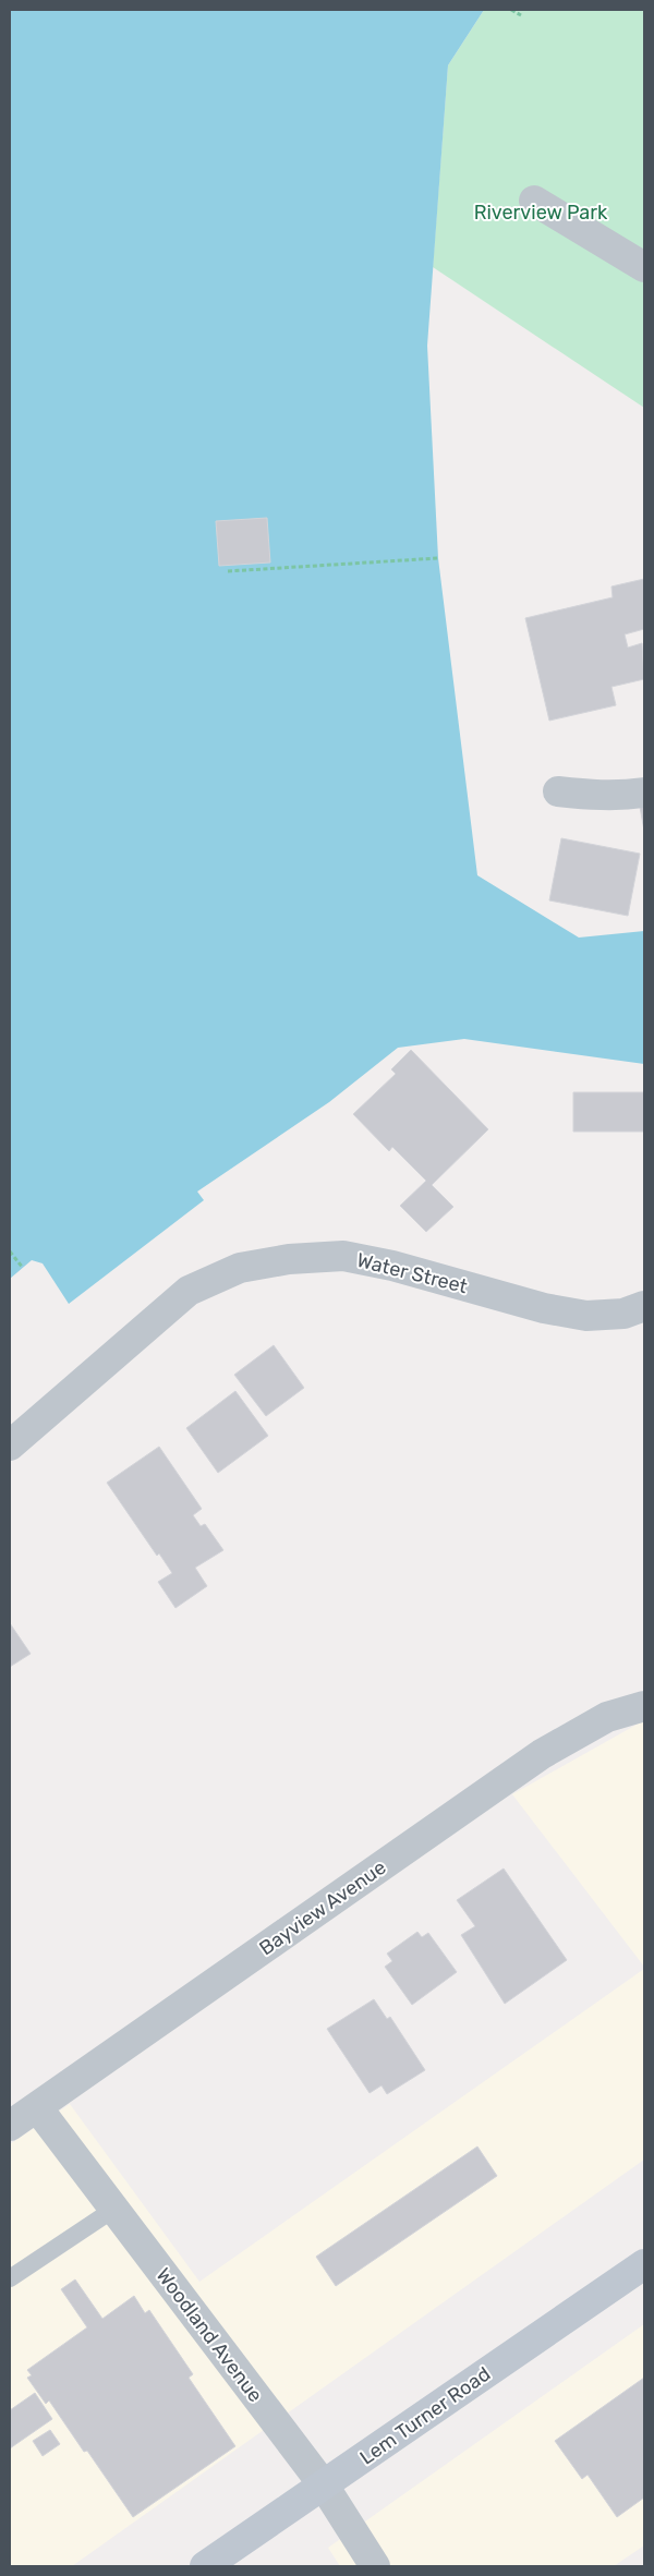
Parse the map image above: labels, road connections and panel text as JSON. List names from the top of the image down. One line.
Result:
{"streets":{"main road":["Lem Turner Road"],"street":["Water Street","Bayview Avenue","Woodland Avenue"]},"crossings":[["Bayview Avenue","Woodland Avenue"],["Woodland Avenue","Lem Turner Road"]],"parks":["Riverview Park"]}
